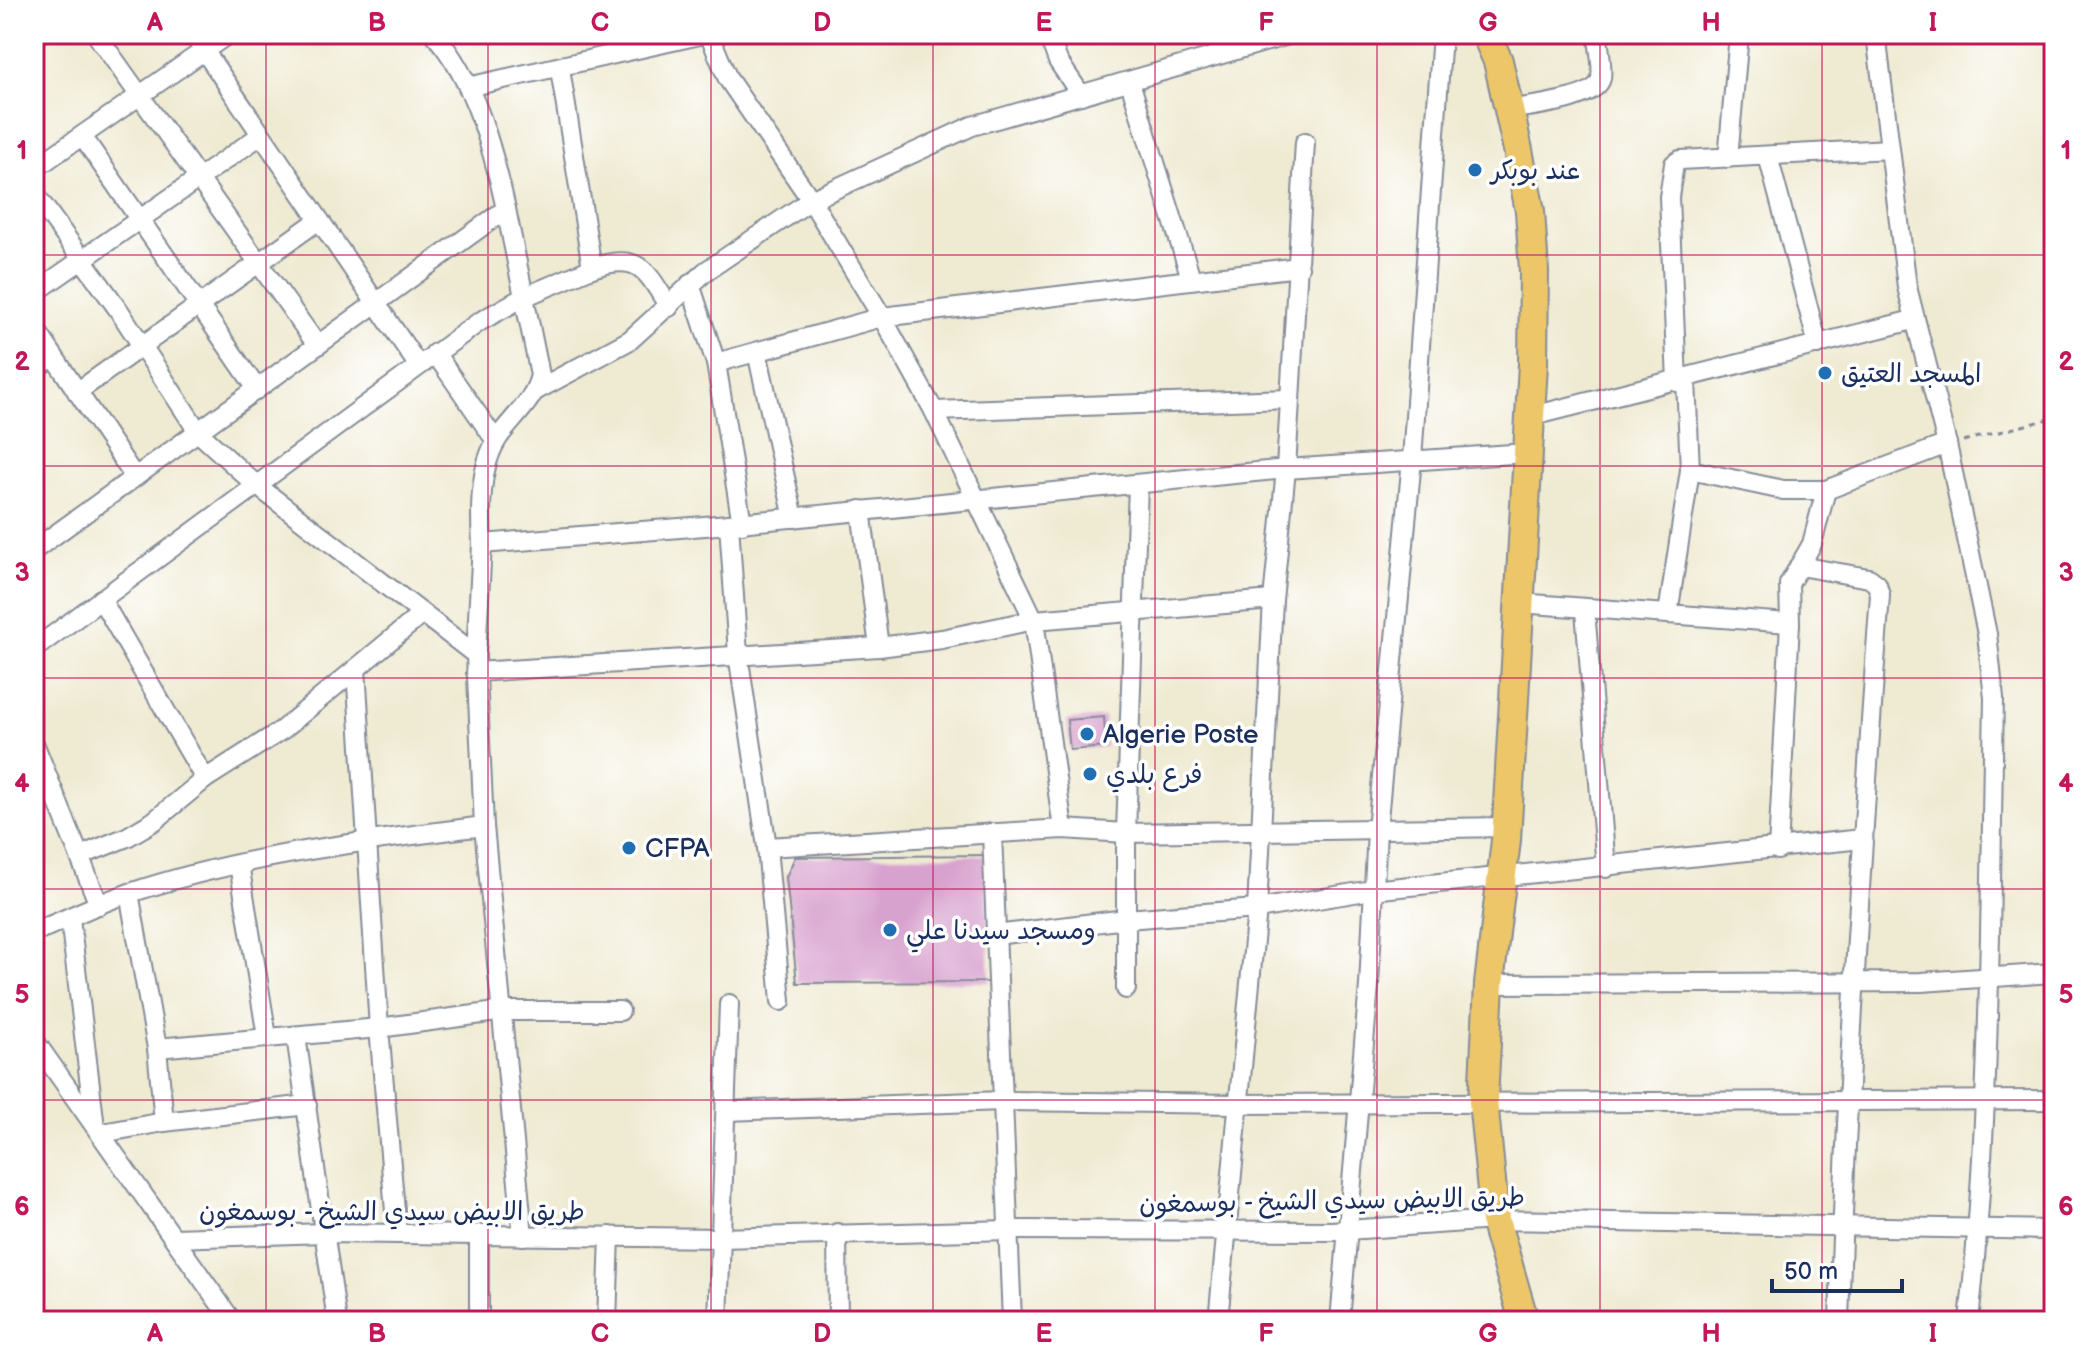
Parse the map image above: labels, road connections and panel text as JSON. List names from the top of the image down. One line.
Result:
{"streets":{"street":["طريق الابيض سيدي الشيخ - بوسمغون"]},"places":["عند بوبكر","المسجد العتيق","Algerie Poste","فرع بلدي","CFPA","ومسجد سيدنا علي"],"scale_bar":"50 m","grid":{"columns":["A","B","C","D","E","F","G","H","I"],"rows":["1","2","3","4","5","6"]}}
